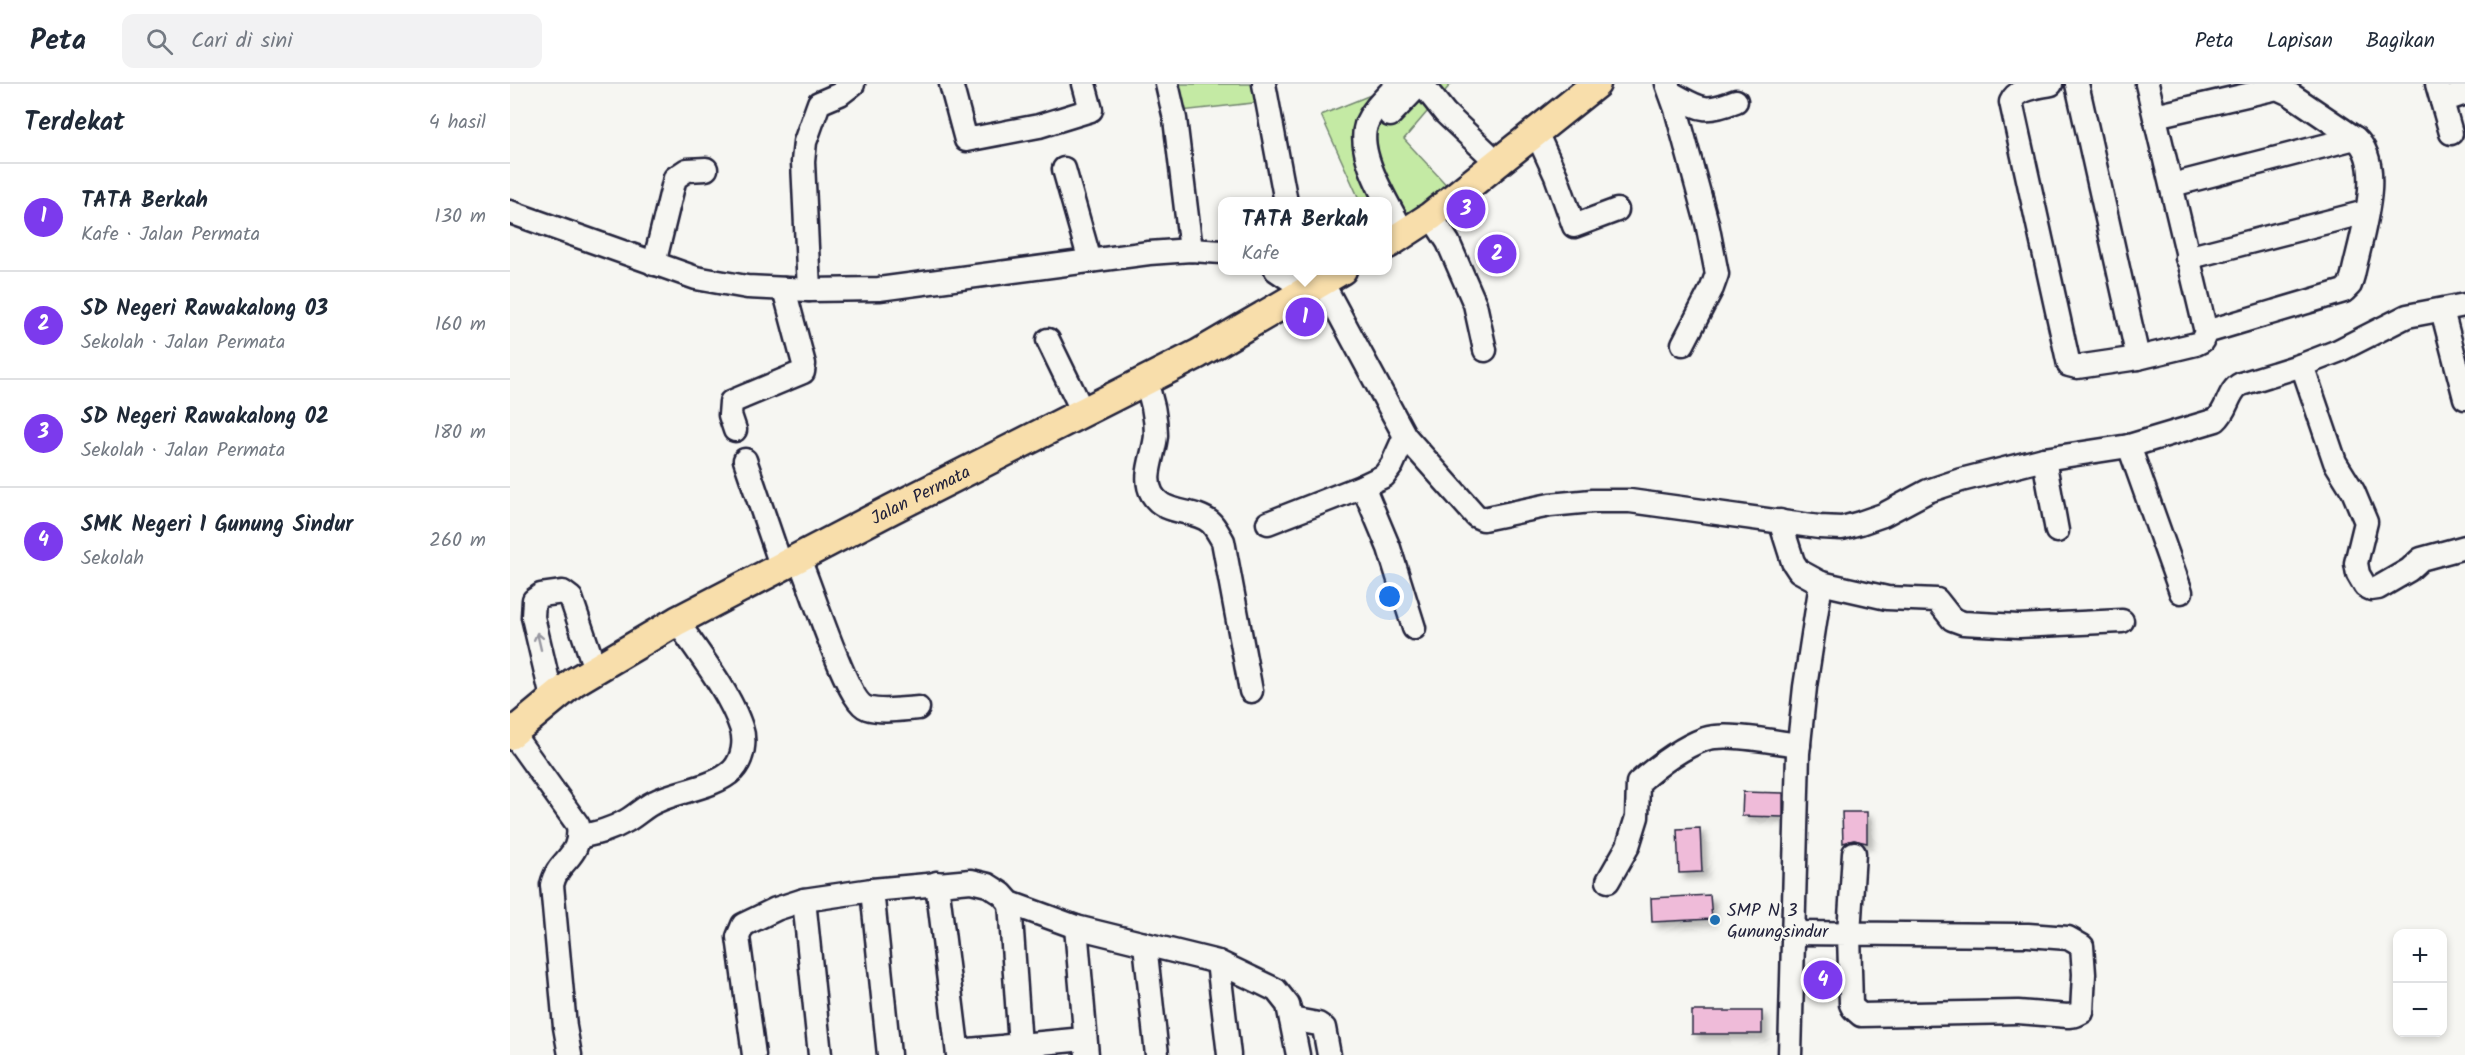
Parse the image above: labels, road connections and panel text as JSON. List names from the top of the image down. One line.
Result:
{"streets":{"main road":["Jalan Permata"]},"places":["SMP N 3 Gunungsindur"],"page":{"header":"Peta","search":"Cari di sini","nav":["Peta","Lapisan","Bagikan"],"heading":["Terdekat","4 hasil"],"list":[{"mark":"1","name":"TATA Berkah","note":"Kafe · Jalan Permata","value":"130 m"},{"mark":"2","name":"SD Negeri Rawakalong 03","note":"Sekolah · Jalan Permata","value":"160 m"},{"mark":"3","name":"SD Negeri Rawakalong 02","note":"Sekolah · Jalan Permata","value":"180 m"},{"mark":"4","name":"SMK Negeri 1 Gunung Sindur","note":"Sekolah","value":"260 m"}],"pins":["3","2","1","4"],"popup":["TATA Berkah","Kafe"],"map_buttons":["+","−"]}}
